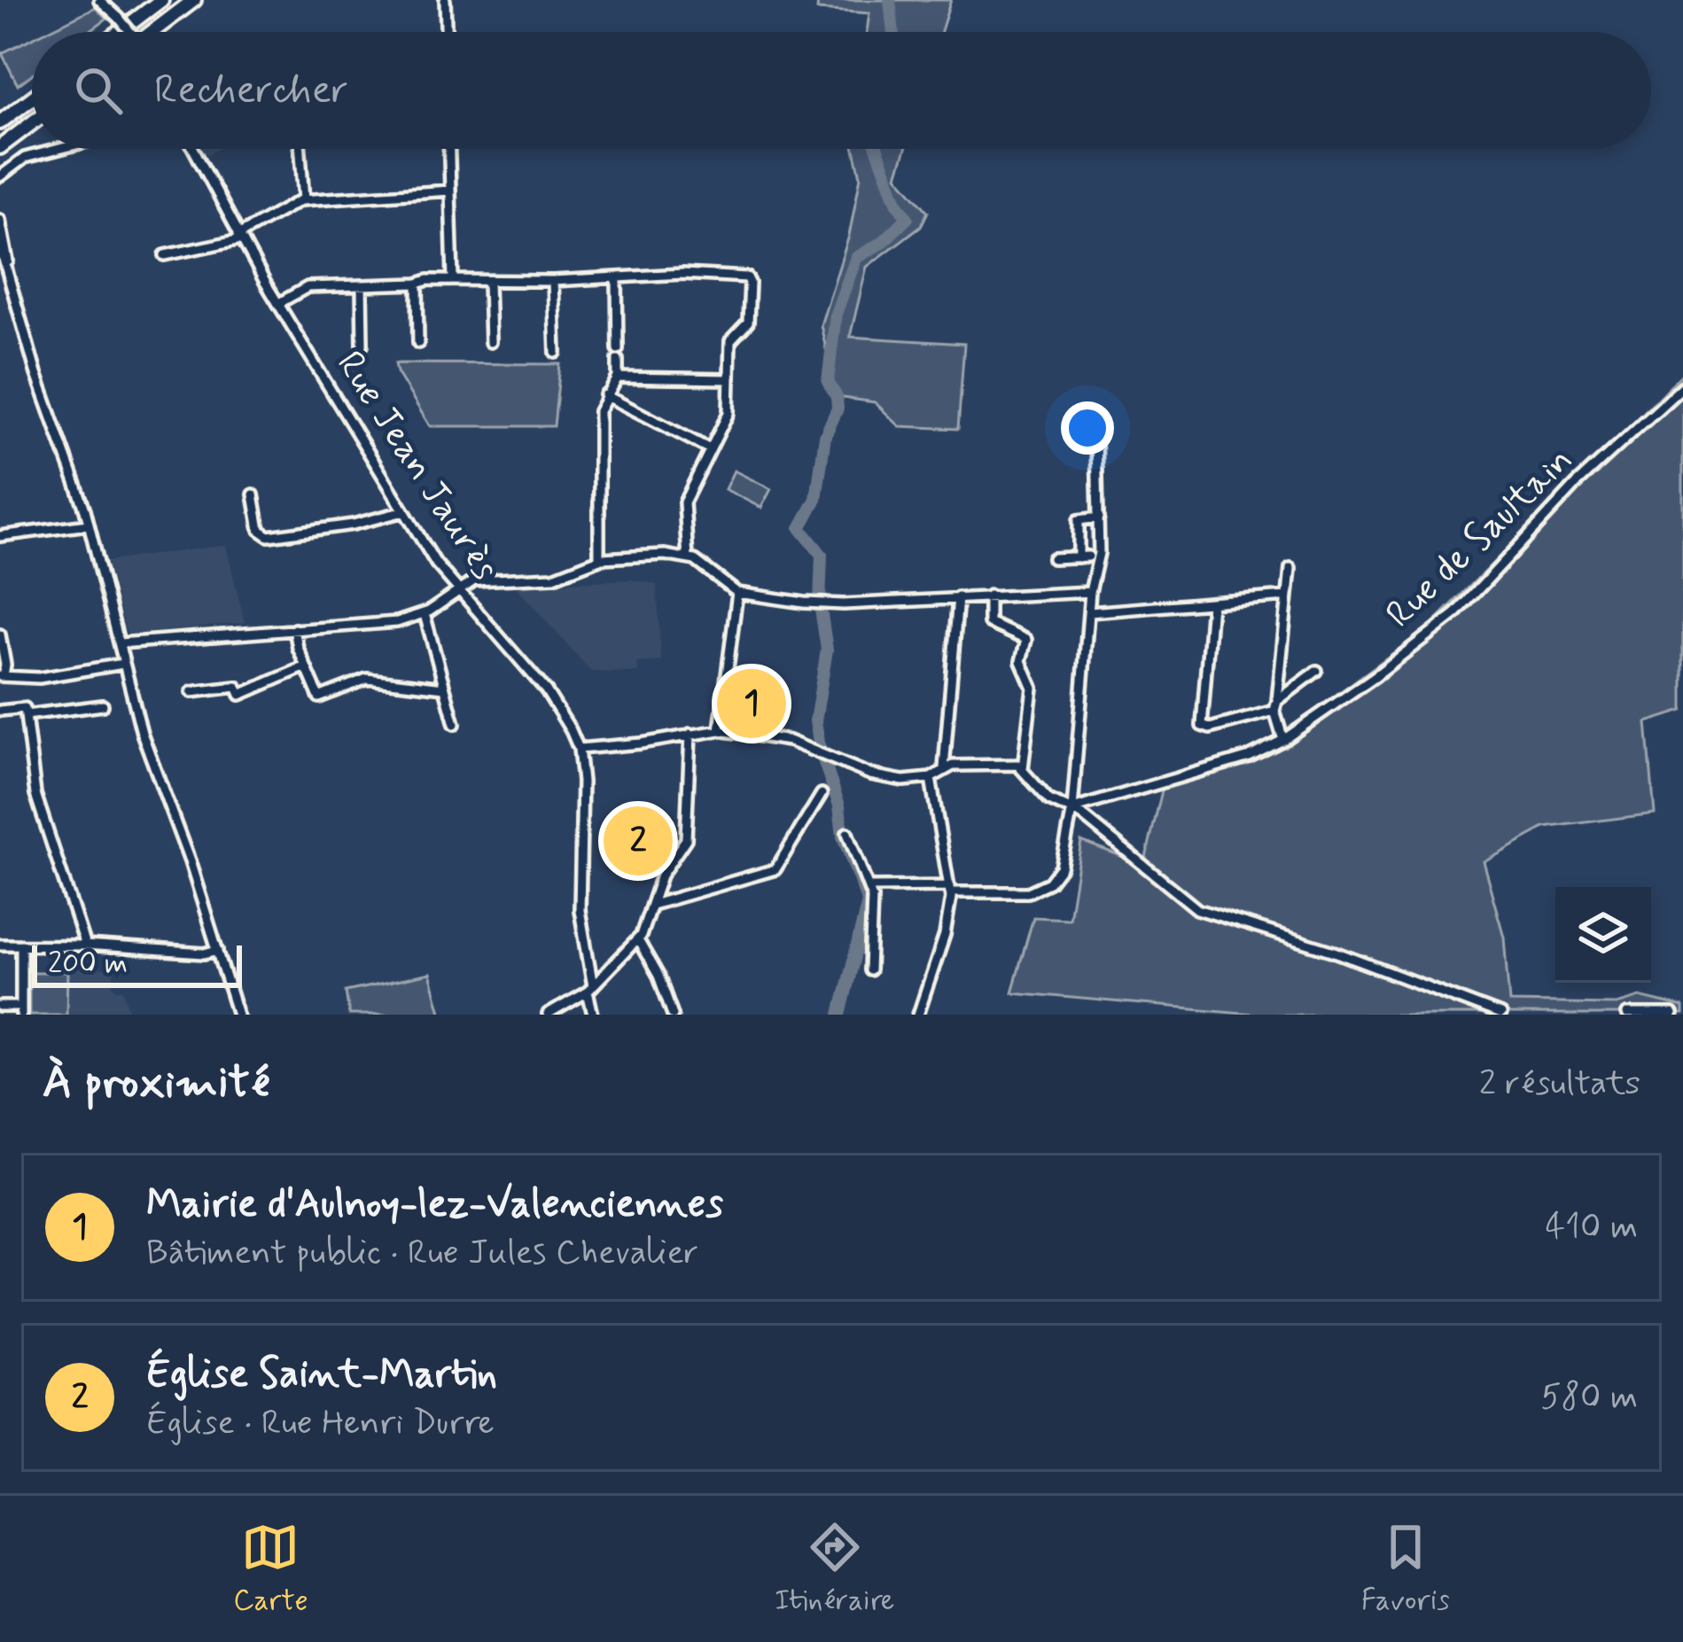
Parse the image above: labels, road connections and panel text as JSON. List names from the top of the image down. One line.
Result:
{"streets":{"street":["Rue Jean Jaurès","Rue de Saultain"]},"scale_bar":"200 m","page":{"search":"Rechercher","pins":["1","2"],"scale":"200 m","heading":["À proximité","2 résultats"],"list":[{"mark":"1","name":"Mairie d'Aulnoy-lez-Valenciennes","note":"Bâtiment public · Rue Jules Chevalier","value":"410 m"},{"mark":"2","name":"Église Saint-Martin","note":"Église · Rue Henri Durre","value":"580 m"}],"nav":["Carte","Itinéraire","Favoris"]}}
